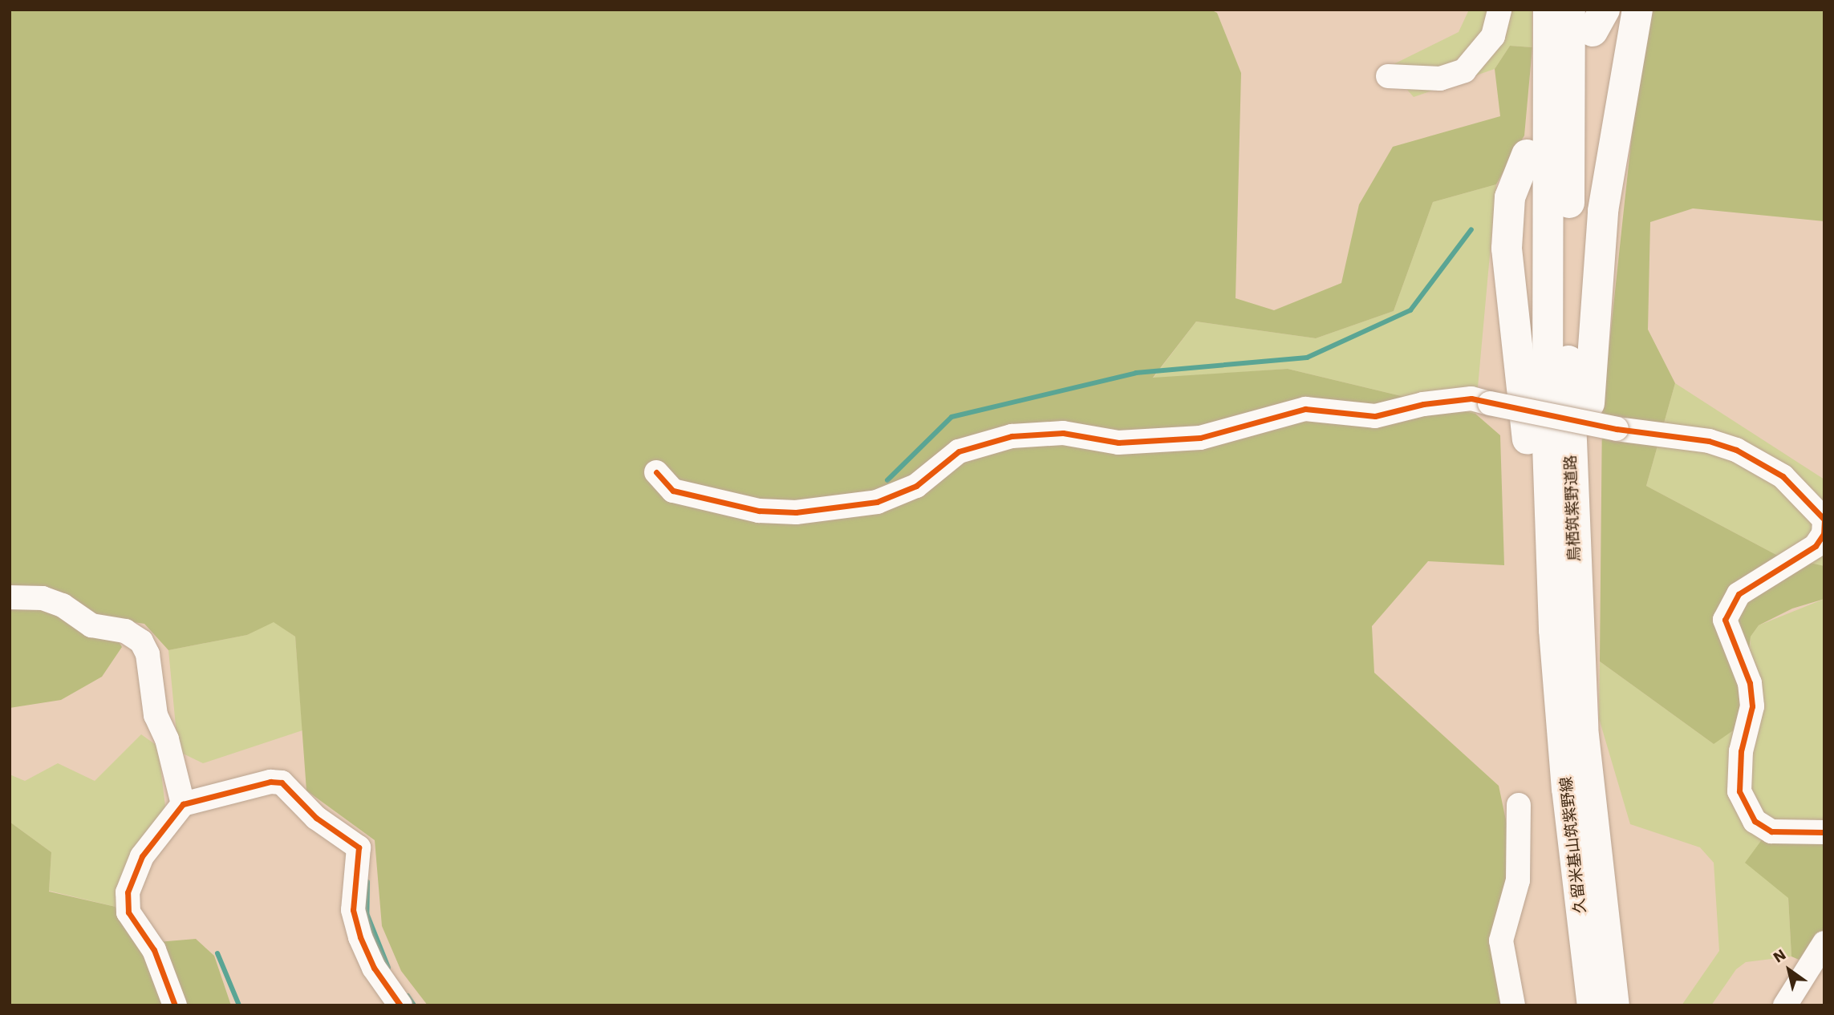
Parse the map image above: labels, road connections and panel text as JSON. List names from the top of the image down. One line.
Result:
{"streets":{"main road":["鳥栖筑紫野道路","久留米基山筑紫野線"]},"crossings":[["鳥栖筑紫野道路","久留米基山筑紫野線"]],"north":"top left"}
